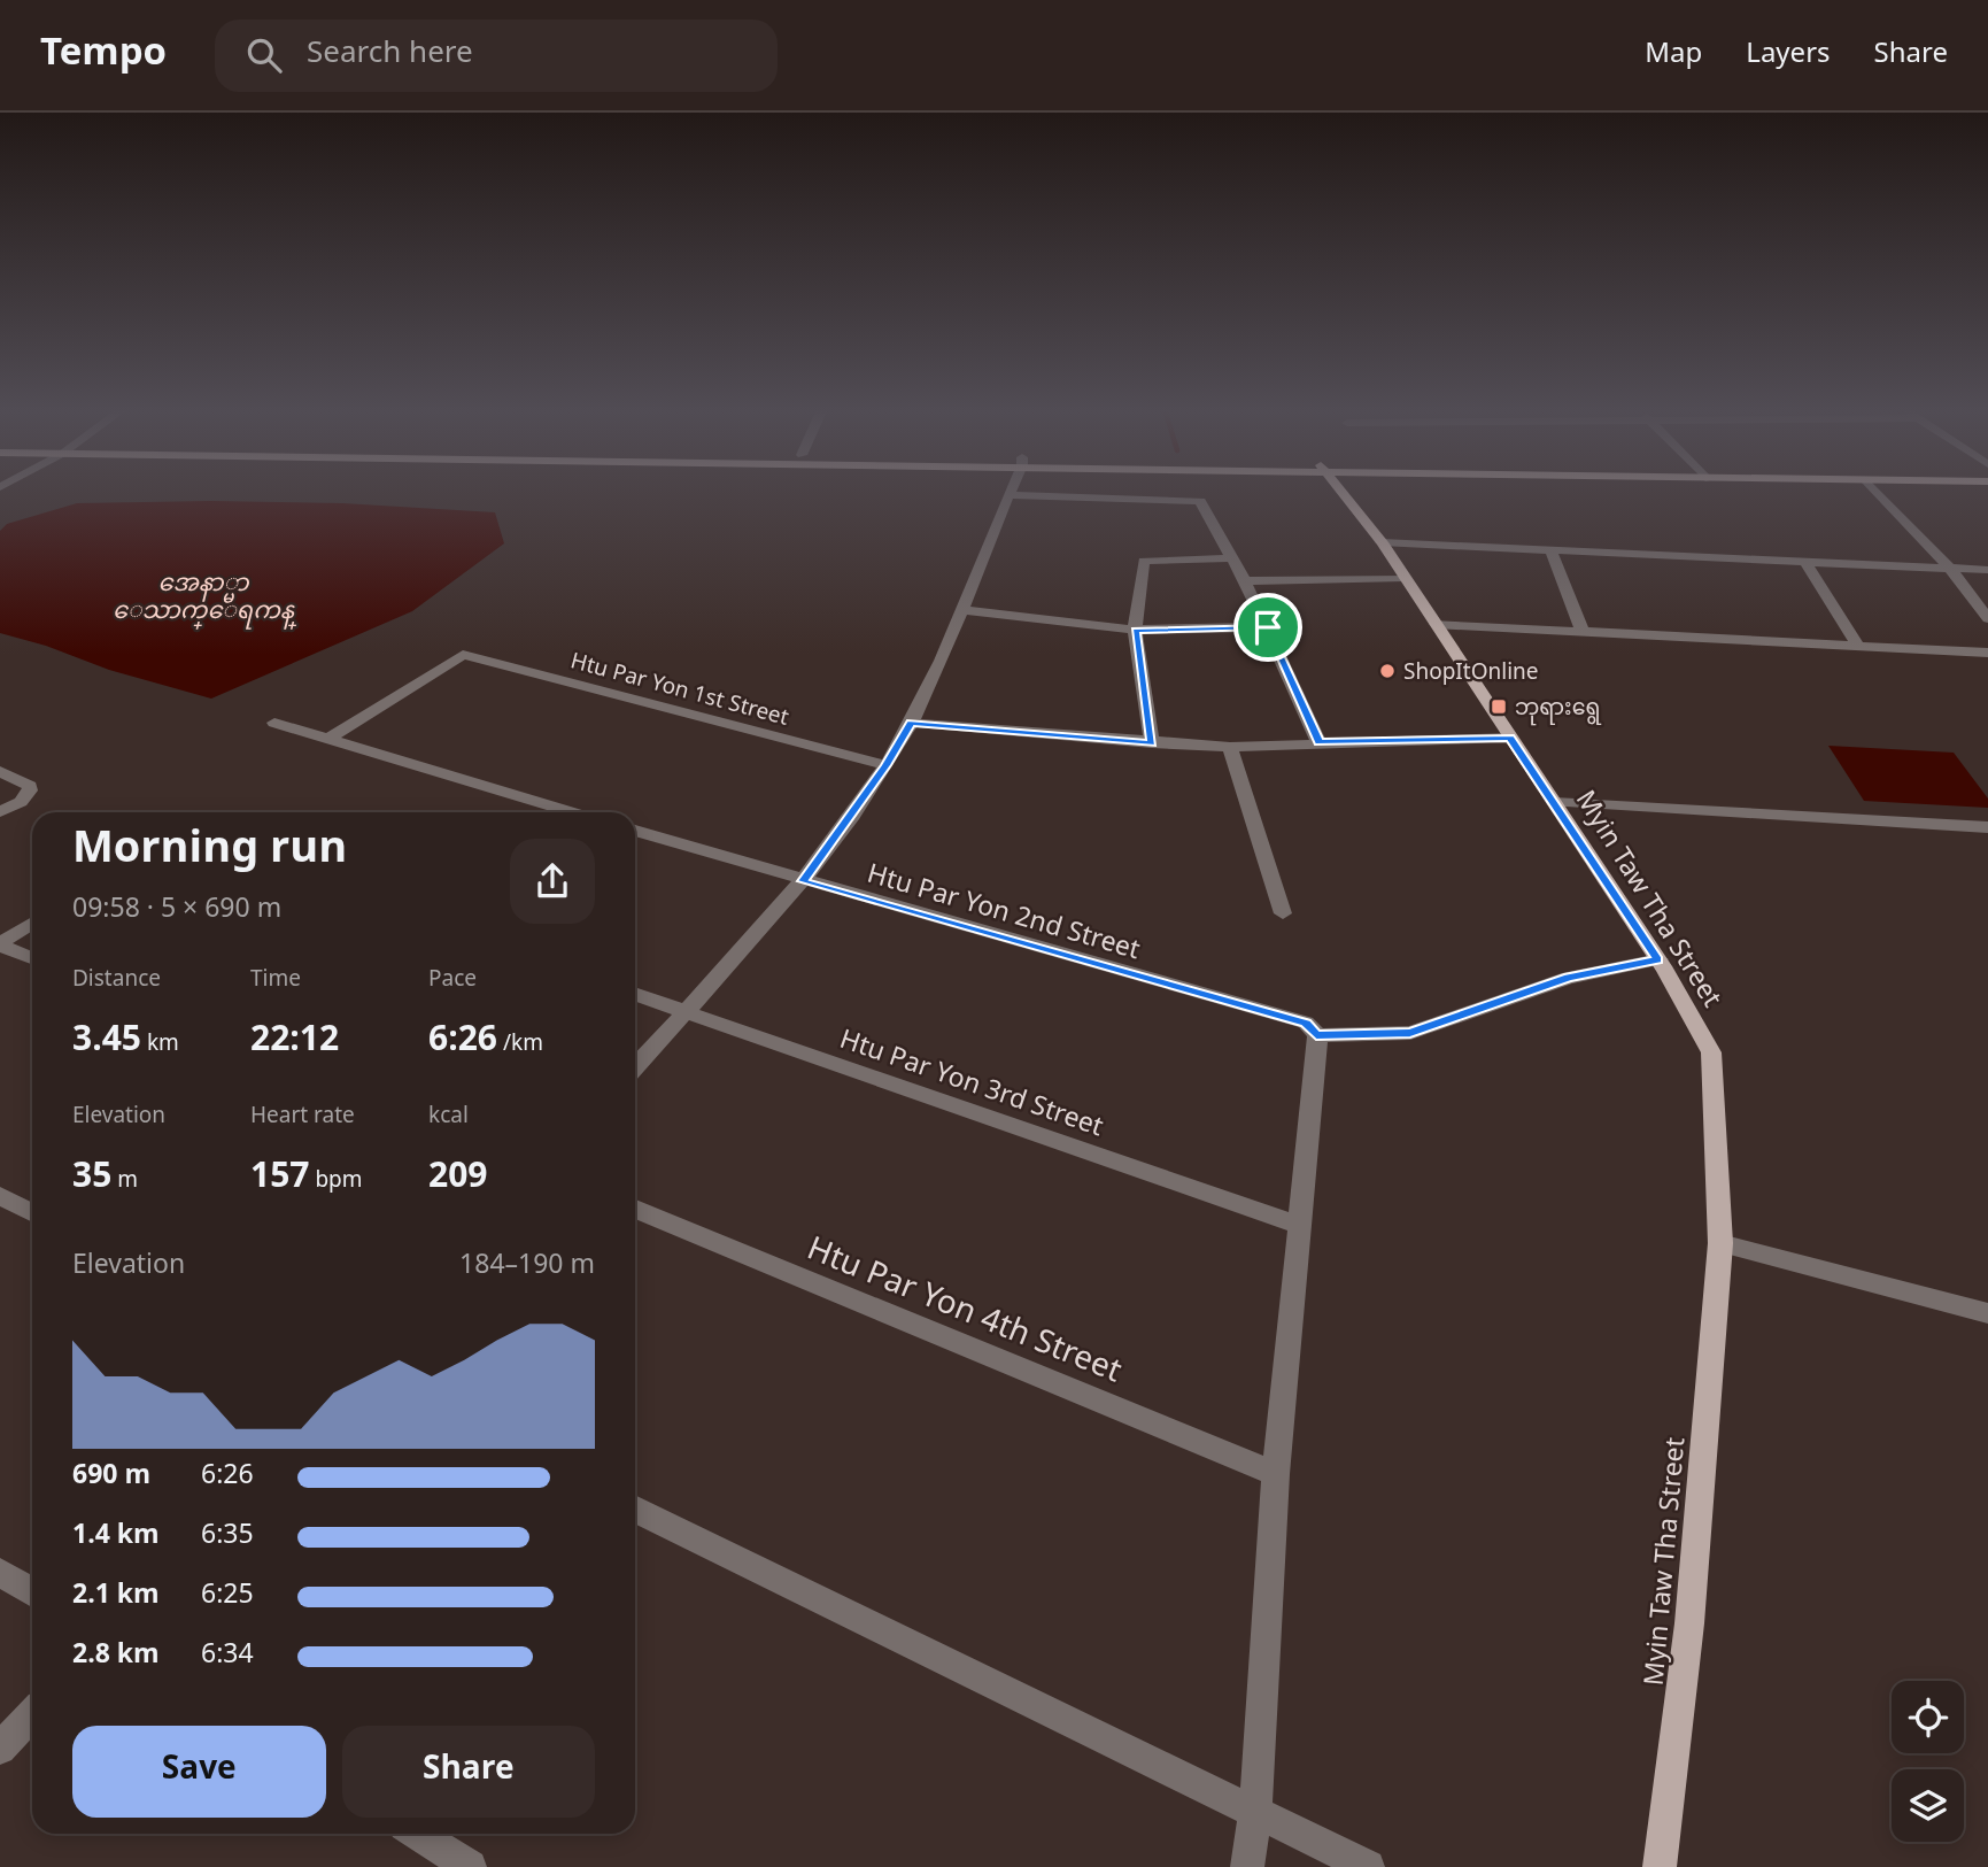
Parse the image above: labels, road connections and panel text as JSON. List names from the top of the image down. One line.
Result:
{"streets":{"main road":["Myin Taw Tha Street"],"street":["Htu Par Yon 1st Street","Htu Par Yon 2nd Street","Htu Par Yon 3rd Street","Htu Par Yon 4th Street"]},"water":["အေနာ္မာ ေသာက္ေရကန္"],"places":{"other":["ShopItOnline"],"transit":["ဘုရားရွေ"]},"page":{"header":"Tempo","search":"Search here","nav":["Map","Layers","Share"],"heading":["Morning run","09:58 · 5 × 690 m"],"stats":[["Distance","3.45 km"],["Time","22:12"],["Pace","6:26 /km"],["Elevation","35 m"],["Heart rate","157 bpm"],["kcal","209"]],"chart":["Elevation","184–190 m"],"list":[{"name":"690 m","note":"6:26"},{"name":"1.4 km","note":"6:35"},{"name":"2.1 km","note":"6:25"},{"name":"2.8 km","note":"6:34"}],"buttons":["Save","Share"]}}
